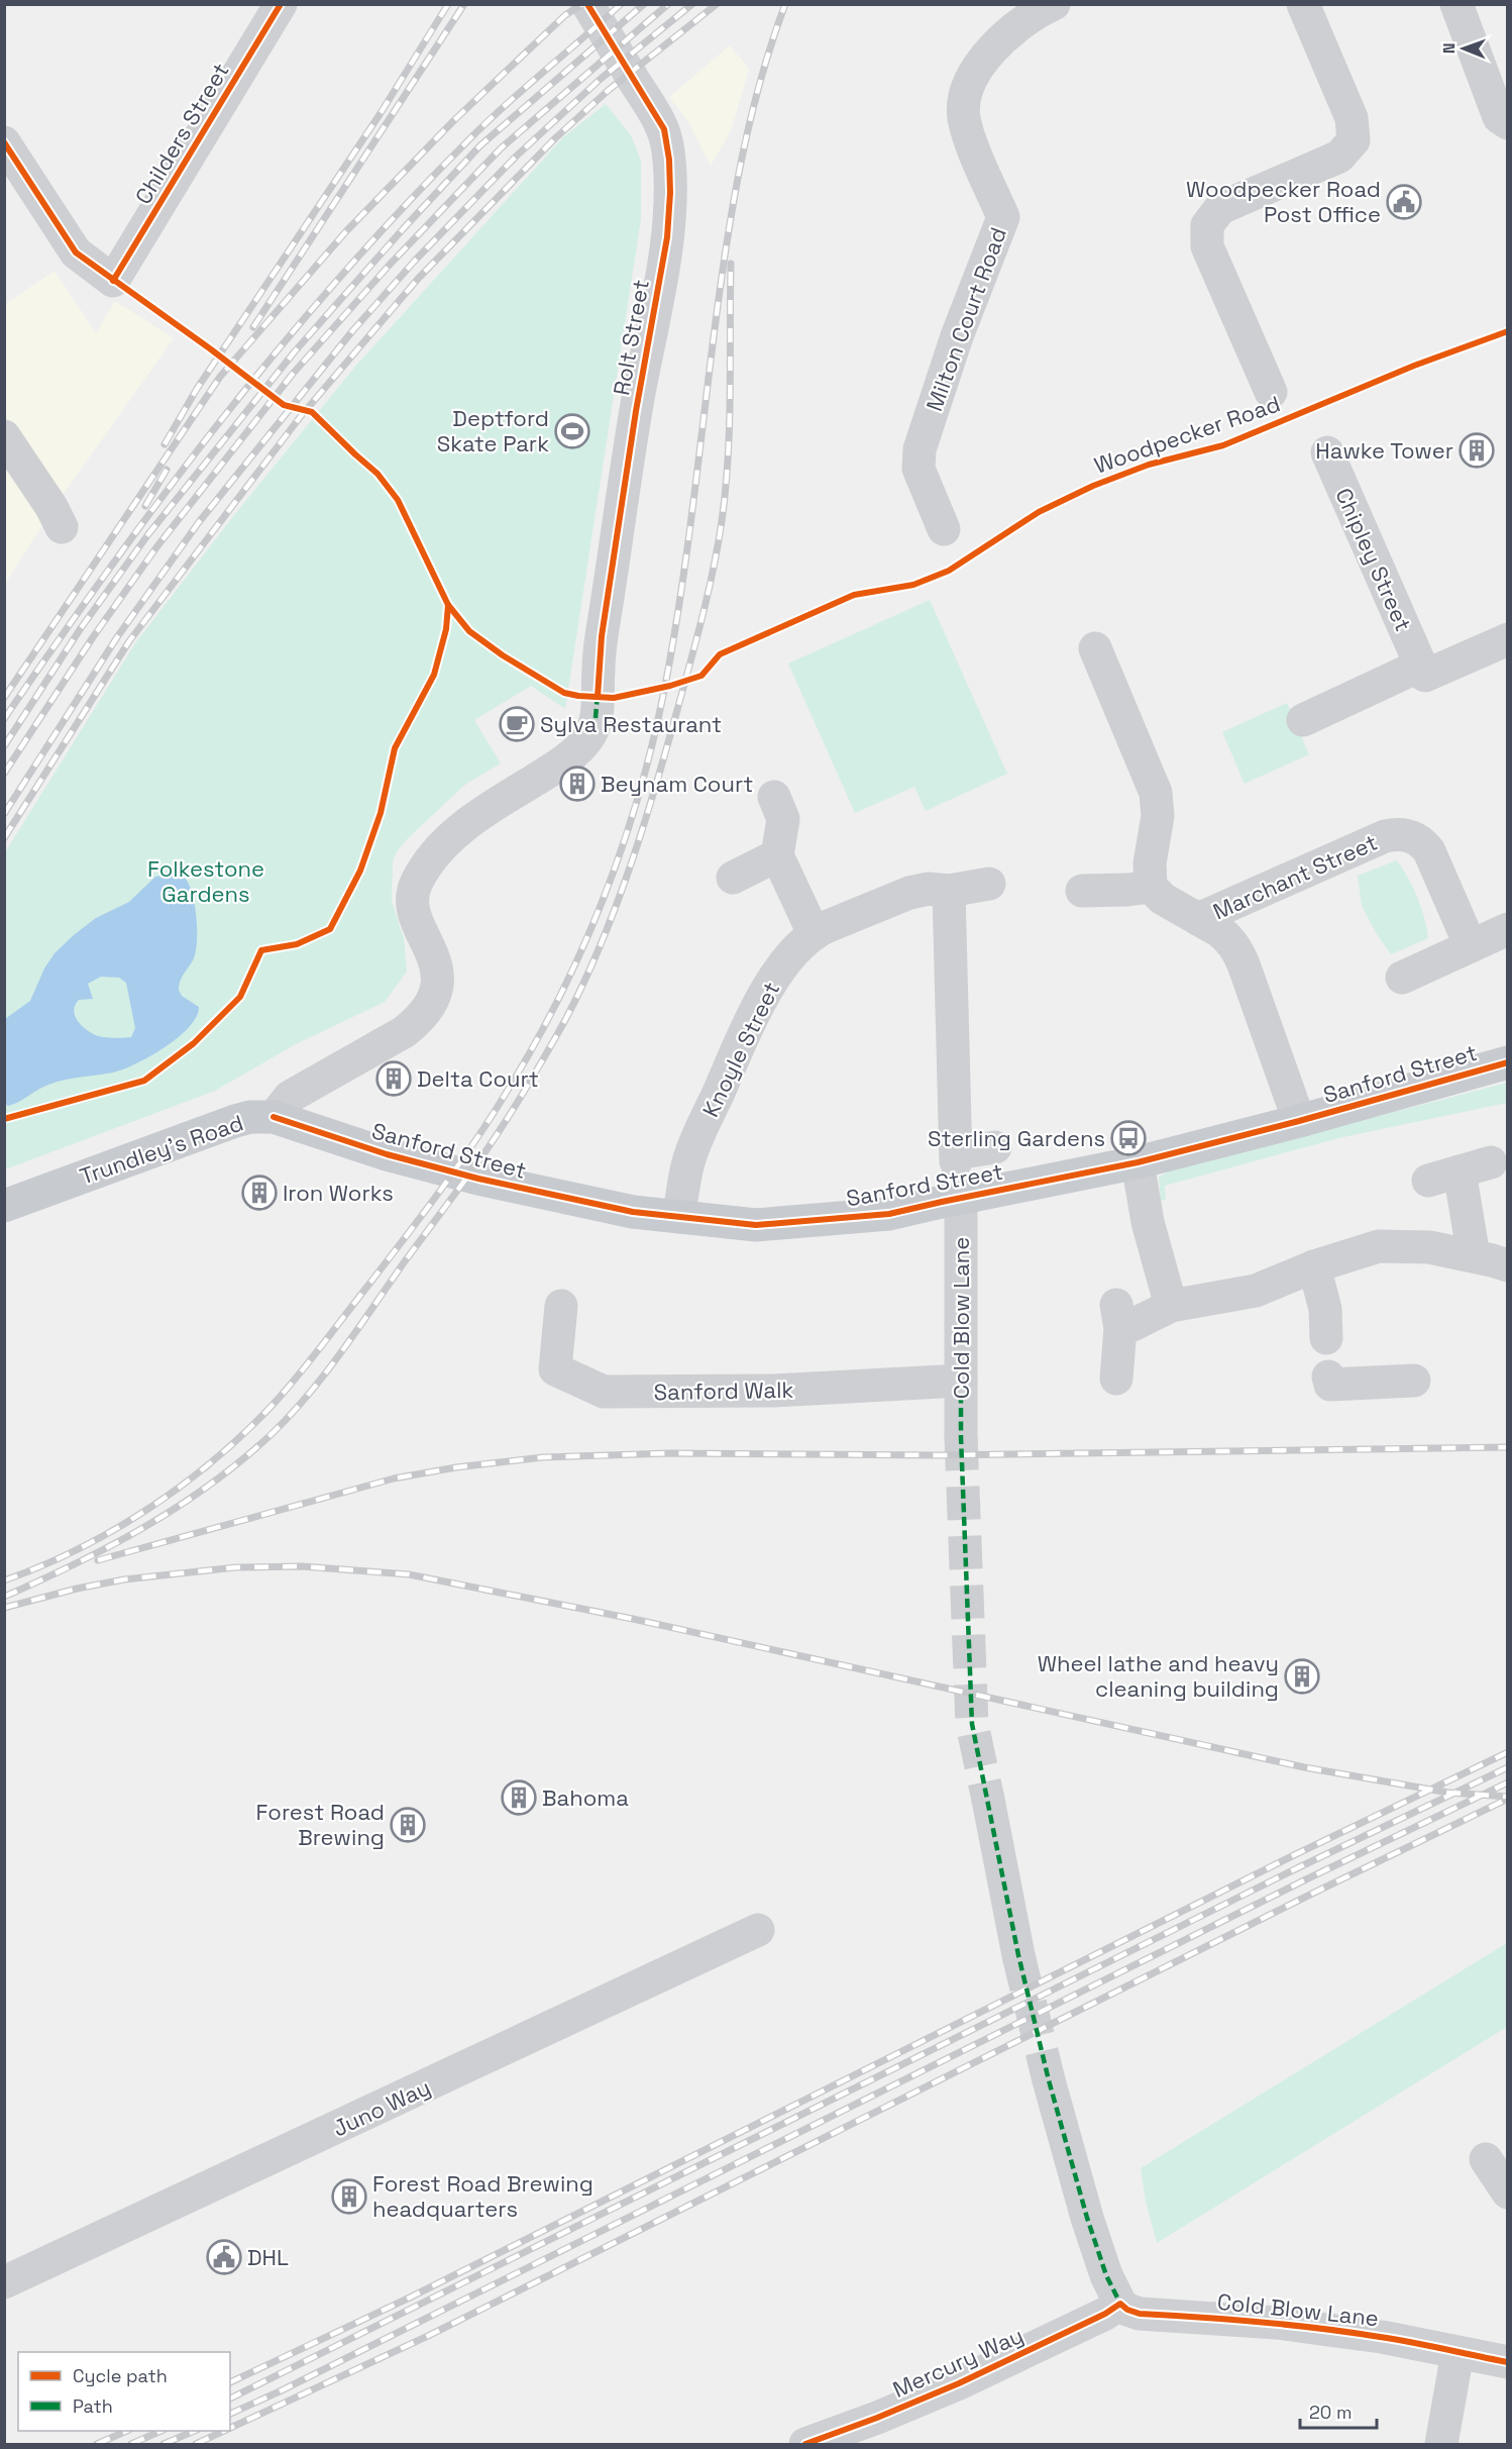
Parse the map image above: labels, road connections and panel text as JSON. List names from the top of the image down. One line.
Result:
{"streets":{"main road":["Sanford Street","Trundley's Road"],"street":["Childers Street","Milton Court Road","Rolt Street","Chipley Street","Marchant Street","Knoyle Street","Cold Blow Lane","Sanford Walk","Juno Way","Mercury Way"],"cycle path":["Woodpecker Road"]},"crossings":[["Rolt Street","Trundley's Road"],["Knoyle Street","Sanford Street"],["Sanford Street","Trundley's Road"],["Sanford Street","Cold Blow Lane"],["Cold Blow Lane","Sanford Walk"],["Cold Blow Lane","Mercury Way"]],"parks":["Folkestone Gardens"],"places":{"public building":["Woodpecker Road Post Office","DHL"],"sports":["Deptford Skate Park"],"building":["Hawke Tower","Beynam Court","Delta Court","Iron Works","Wheel lathe and heavy cleaning building","Bahoma","Forest Road Brewing","Forest Road Brewing headquarters"],"cafe":["Sylva Restaurant"],"bus stop":["Sterling Gardens"]},"legend":["Cycle path","Path"],"scale_bar":"20 m","north":"left"}
